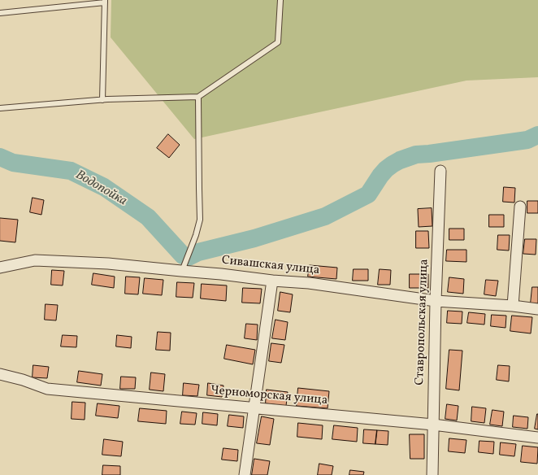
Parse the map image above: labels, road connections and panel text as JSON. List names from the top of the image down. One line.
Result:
{"streets":{"street":["Сивашская улица","Ставропольская улица","Черноморская улица"]},"crossings":[["Сивашская улица","Ставропольская улица"],["Ставропольская улица","Черноморская улица"]],"water":["Водопойка"]}
